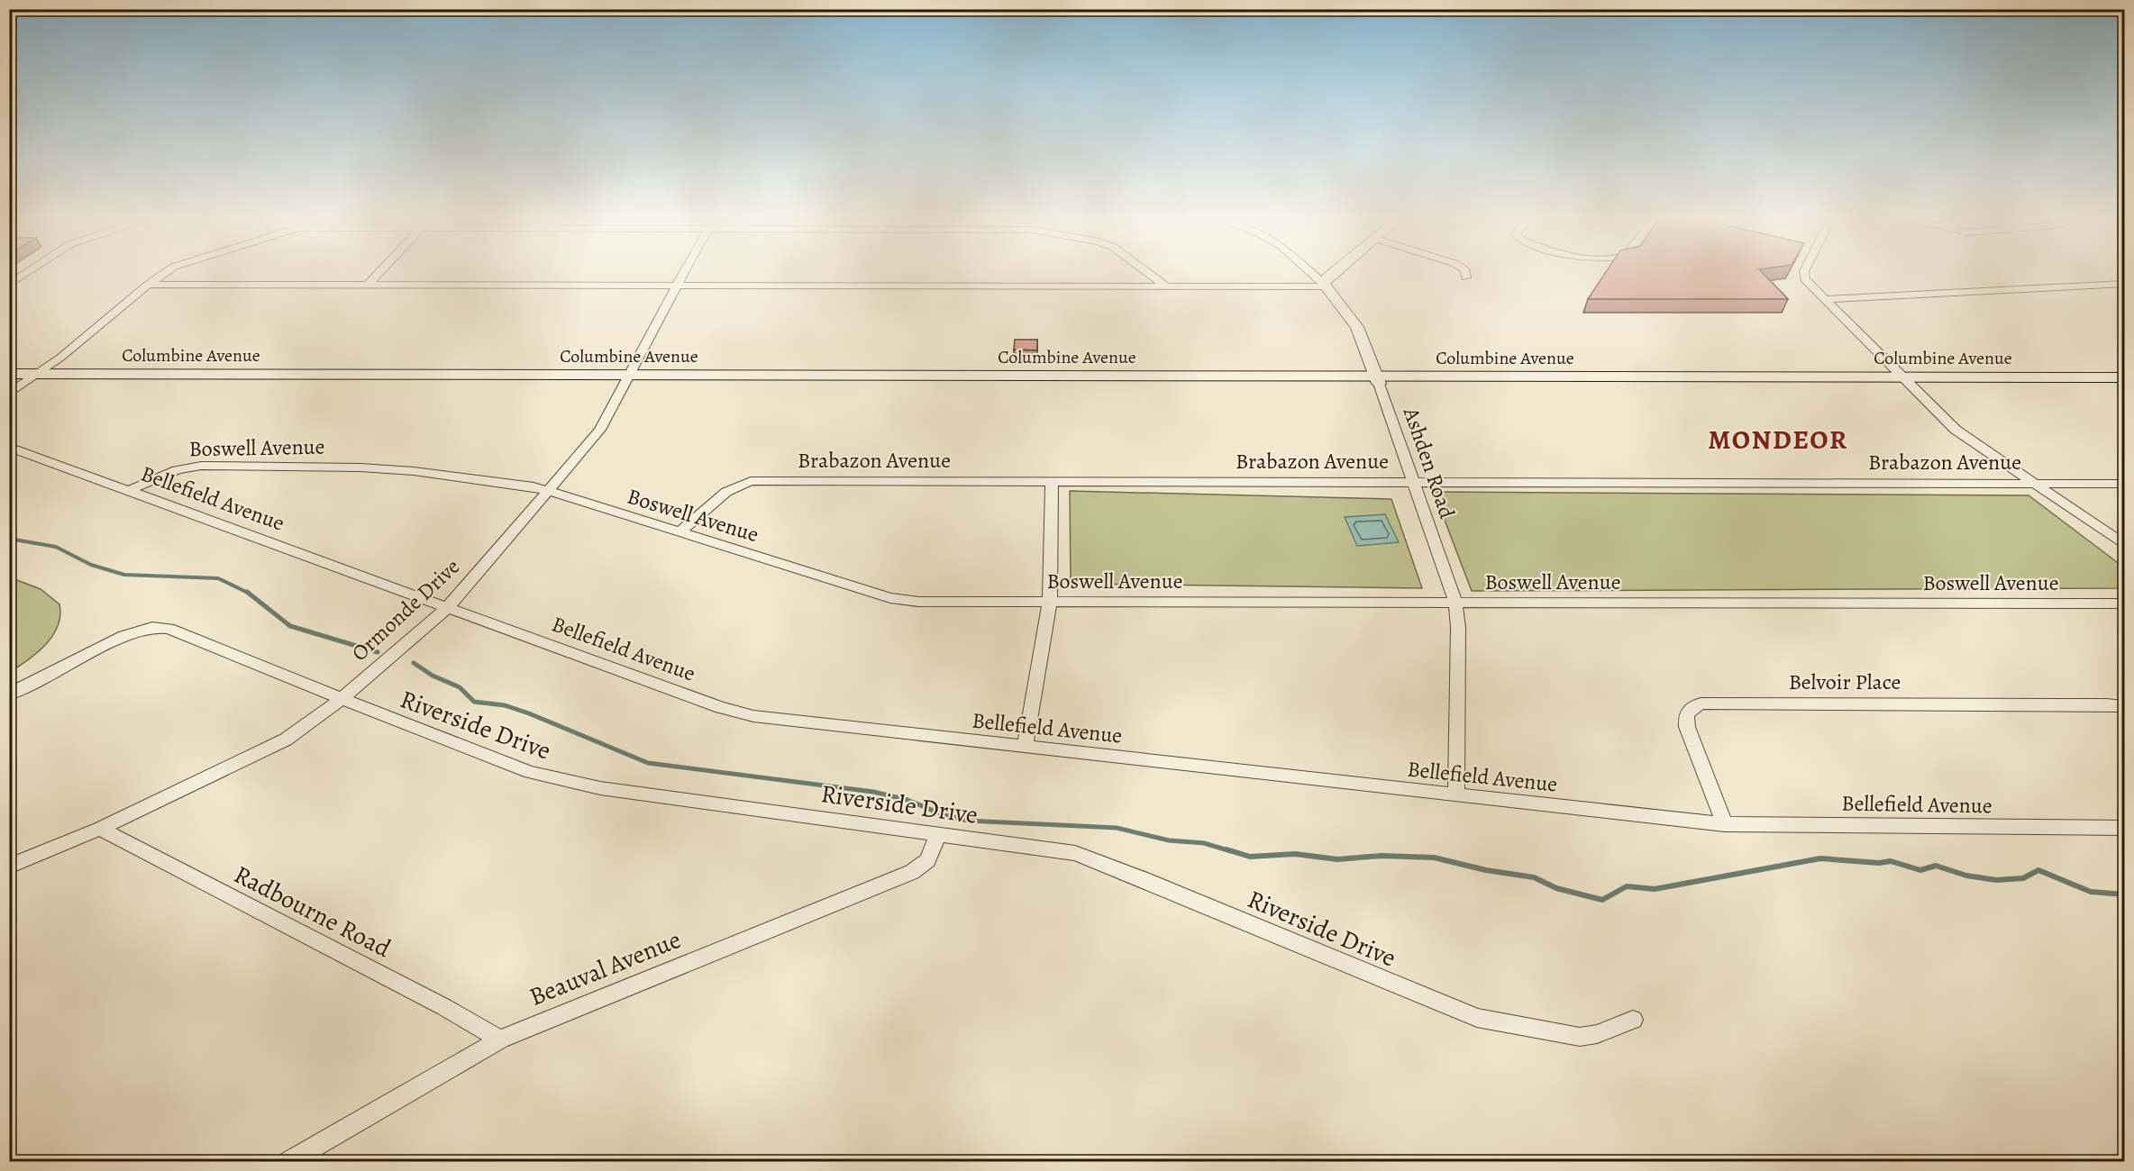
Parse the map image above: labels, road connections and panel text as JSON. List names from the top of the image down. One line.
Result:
{"streets":{"main road":["Columbine Avenue"],"street":["Boswell Avenue","Brabazon Avenue","Ashden Road","Bellefield Avenue","Ormonde Drive","Belvoir Place","Riverside Drive","Radbourne Road","Beauval Avenue"]},"crossings":[["Columbine Avenue","Ashden Road"],["Columbine Avenue","Ormonde Drive"],["Boswell Avenue","Brabazon Avenue"],["Boswell Avenue","Ashden Road"],["Boswell Avenue","Bellefield Avenue"],["Boswell Avenue","Ormonde Drive"],["Brabazon Avenue","Ashden Road"],["Ashden Road","Bellefield Avenue"],["Bellefield Avenue","Ormonde Drive"],["Bellefield Avenue","Belvoir Place"],["Ormonde Drive","Riverside Drive"],["Ormonde Drive","Radbourne Road"],["Riverside Drive","Beauval Avenue"],["Radbourne Road","Beauval Avenue"]],"districts":["MONDEOR"]}
